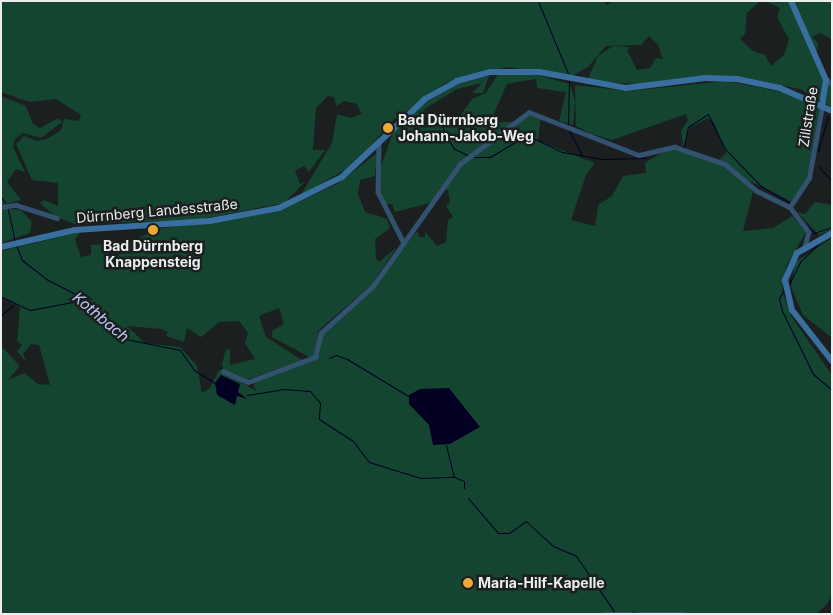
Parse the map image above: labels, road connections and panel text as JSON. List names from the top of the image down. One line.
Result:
{"streets":{"main road":["Zillstraße","Dürrnberg Landesstraße"]},"crossings":[["Zillstraße","Dürrnberg Landesstraße"]],"water":["Kothbach"],"places":["Bad Dürrnberg Johann-Jakob-Weg","Bad Dürrnberg Knappensteig","Maria-Hilf-Kapelle"]}
